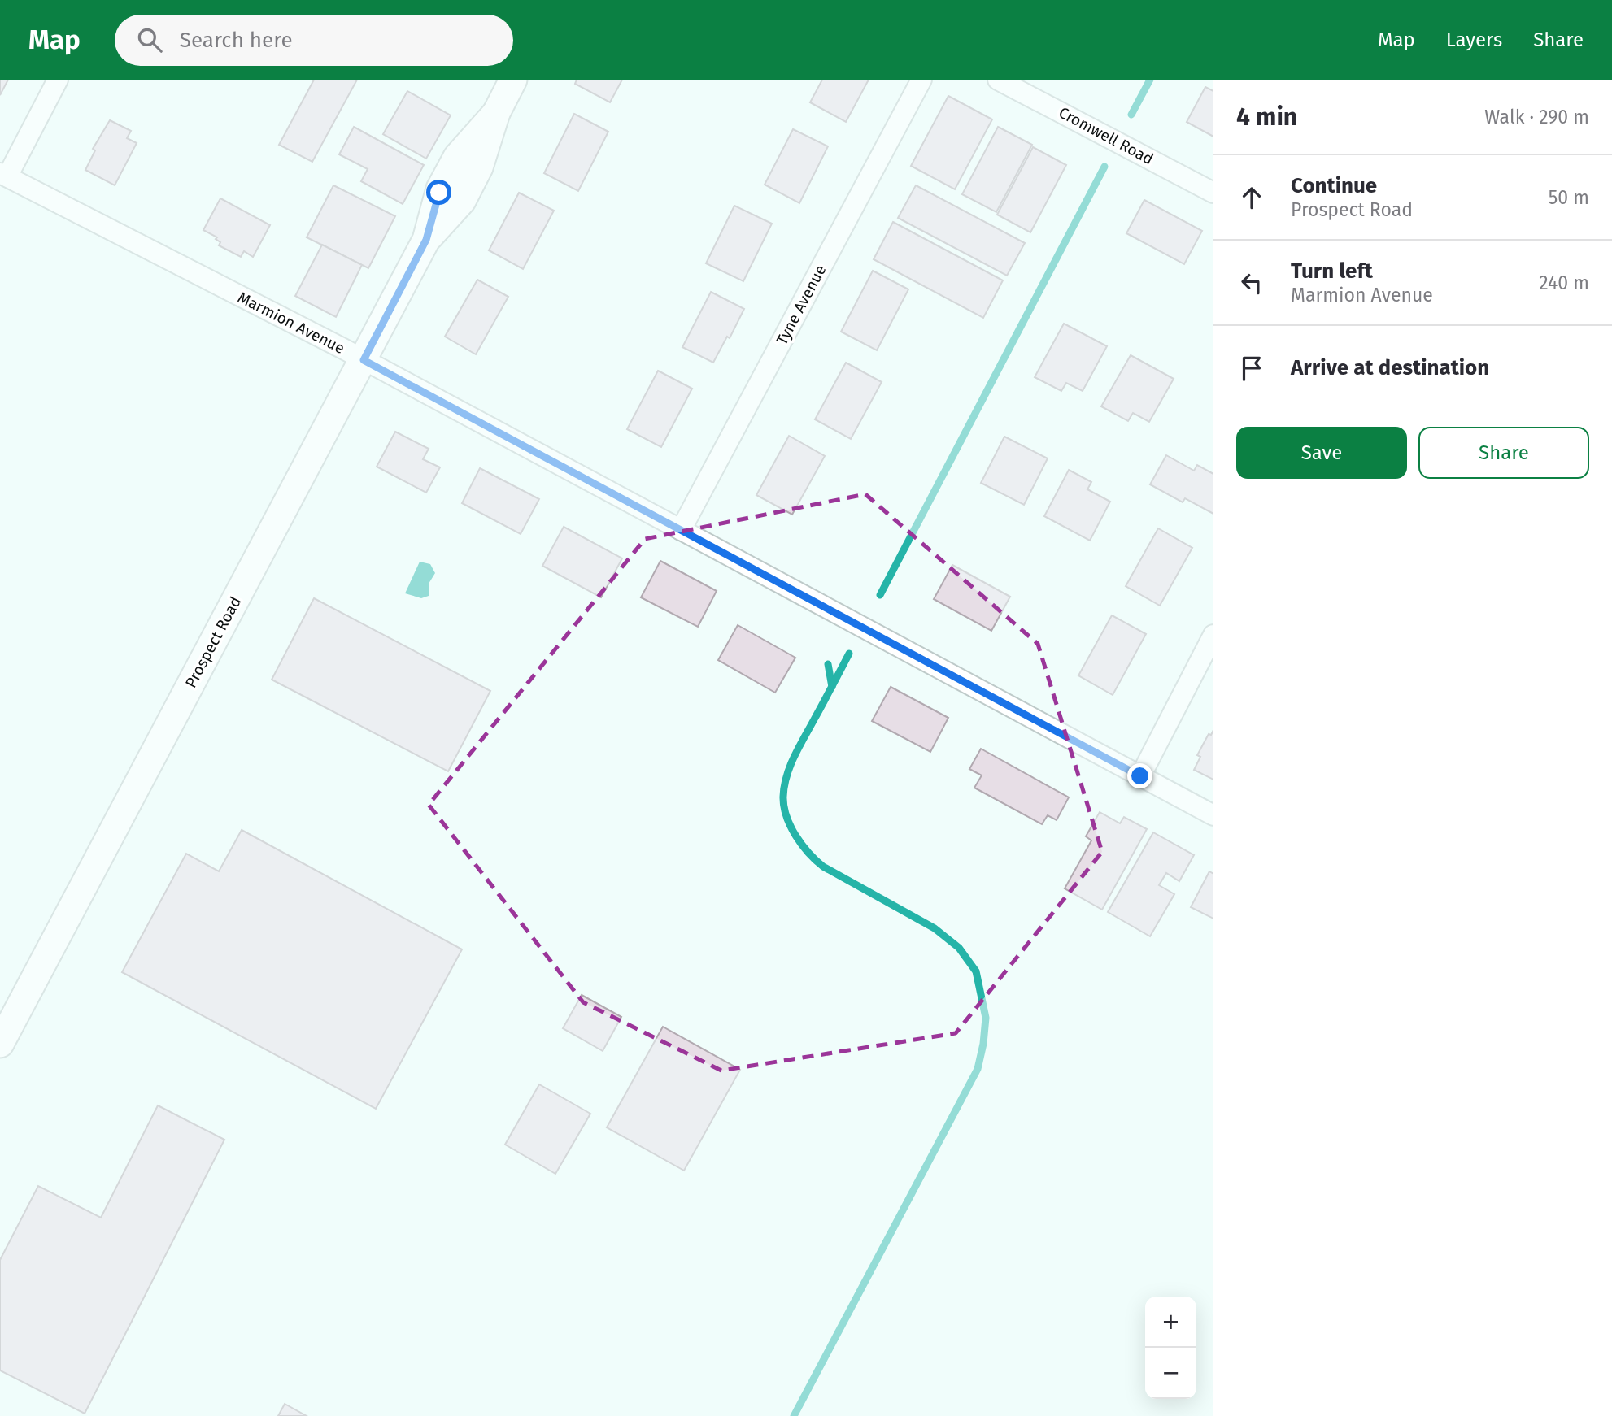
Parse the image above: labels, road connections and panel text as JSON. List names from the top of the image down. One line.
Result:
{"streets":{"main road":["Prospect Road"],"street":["Cromwell Road","Tyne Avenue","Marmion Avenue"]},"crossings":[["Tyne Avenue","Marmion Avenue"],["Marmion Avenue","Prospect Road"]],"page":{"header":"Map","search":"Search here","nav":["Map","Layers","Share"],"heading":["4 min","Walk · 290 m"],"list":[["Continue","Prospect Road","50 m"],["Turn left","Marmion Avenue","240 m"],"Arrive at destination"],"buttons":["Save","Share"],"map_buttons":["+","−"]}}
